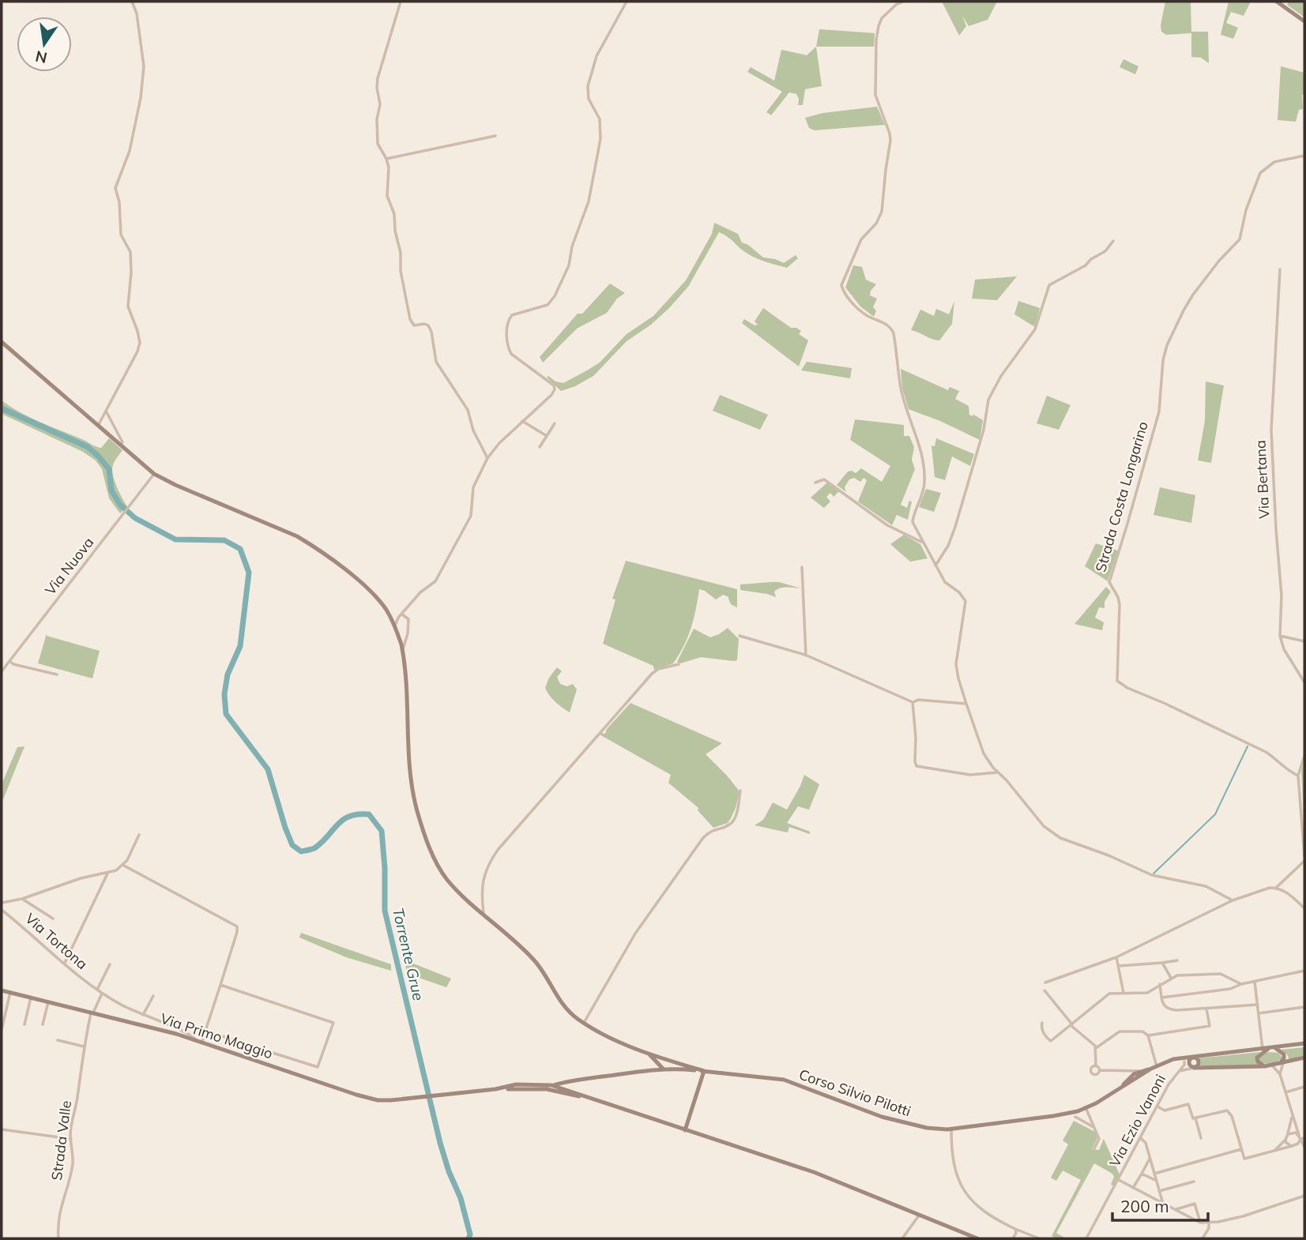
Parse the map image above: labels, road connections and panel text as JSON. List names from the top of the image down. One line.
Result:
{"streets":{"main road":["Via Primo Maggio","Corso Silvio Pilotti"],"street":["Via Bertana","Strada Costa Longarino","Via Nuova","Via Tortona","Via Ezio Vanoni","Strada Valle"]},"crossings":[["Via Tortona","Via Primo Maggio"],["Via Tortona","Strada Valle"],["Via Primo Maggio","Strada Valle"]],"water":["Torrente Grue"],"scale_bar":"200 m","north":"bottom"}
